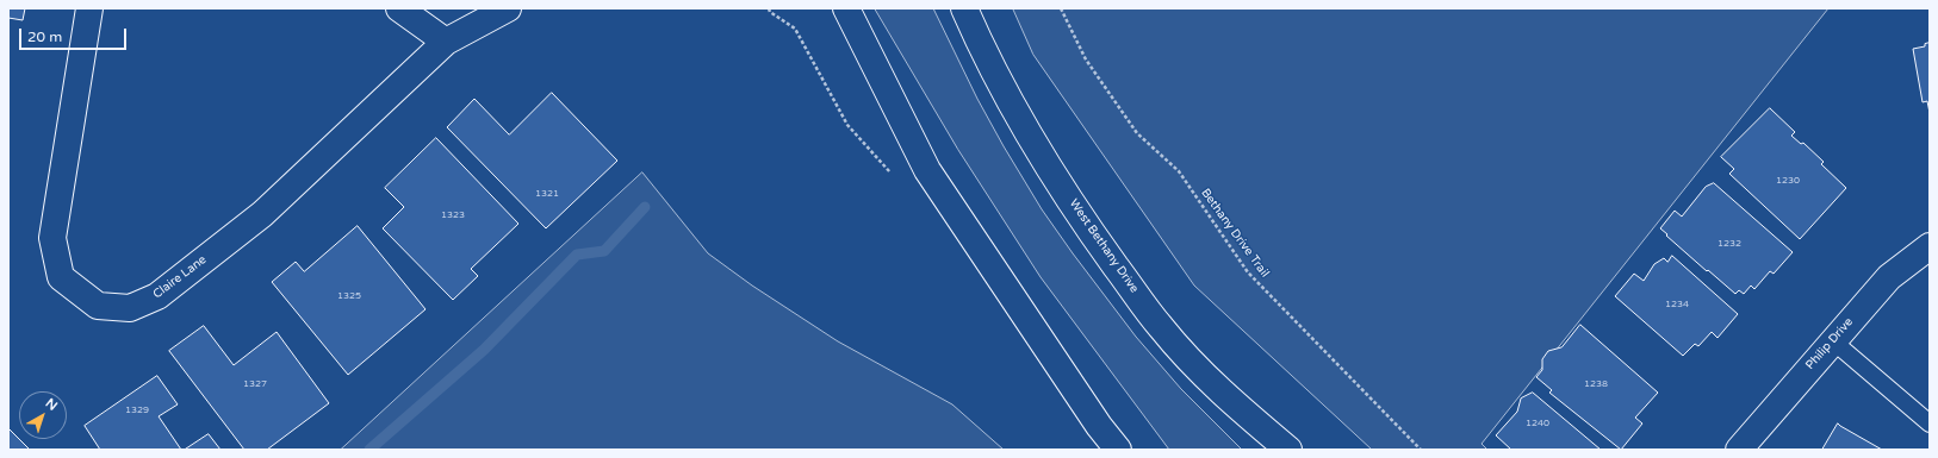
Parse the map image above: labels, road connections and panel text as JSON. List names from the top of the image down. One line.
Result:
{"streets":{"street":["West Bethany Drive","Claire Lane","Philip Drive"],"path":["Bethany Drive Trail"]},"house_numbers":["1230","1321","1323","1232","1325","1234","1327","1238","1329","1240"],"scale_bar":"20 m","north":"top right"}
